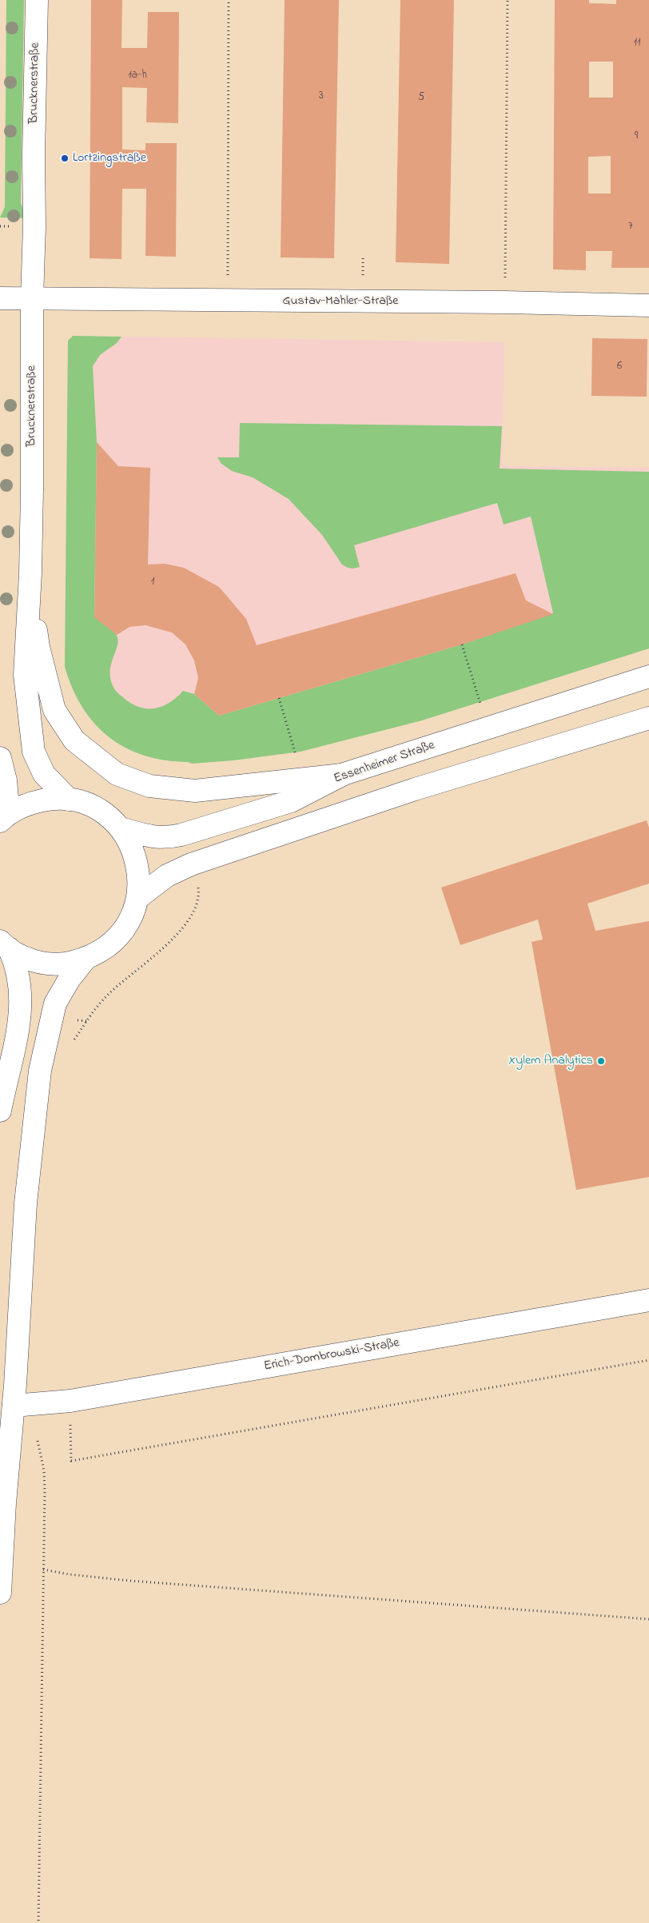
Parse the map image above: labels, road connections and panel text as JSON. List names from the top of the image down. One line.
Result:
{"streets":{"street":["Brucknerstraße","Gustav-Mahler-Straße","Essenheimer Straße","Erich-Dombrowski-Straße"]},"crossings":[["Brucknerstraße","Gustav-Mahler-Straße"]],"places":["Lortzingstraße","Xylem Analytics"],"house_numbers":["11","1a-h","3","5","9","7","6","1"]}
